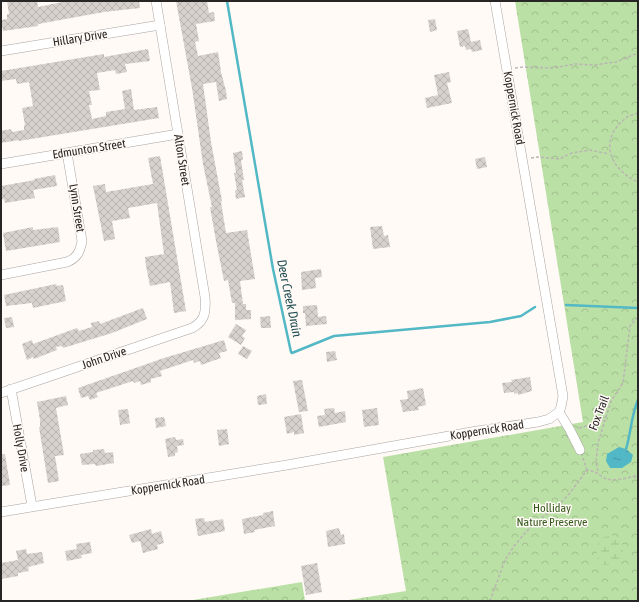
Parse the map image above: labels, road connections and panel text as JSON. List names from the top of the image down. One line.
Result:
{"streets":{"street":["Hillary Drive","Koppernick Road","Edmunton Street","Alton Street","Lynn Street","John Drive","Holly Drive"],"path":["Fox Trail"]},"crossings":[["Hillary Drive","Alton Street"],["Koppernick Road","Holly Drive"],["Edmunton Street","Alton Street"],["Edmunton Street","Lynn Street"],["Alton Street","John Drive"],["John Drive","Holly Drive"]],"water":["Deer Creek Drain"],"parks":["Holliday Nature Preserve"]}
